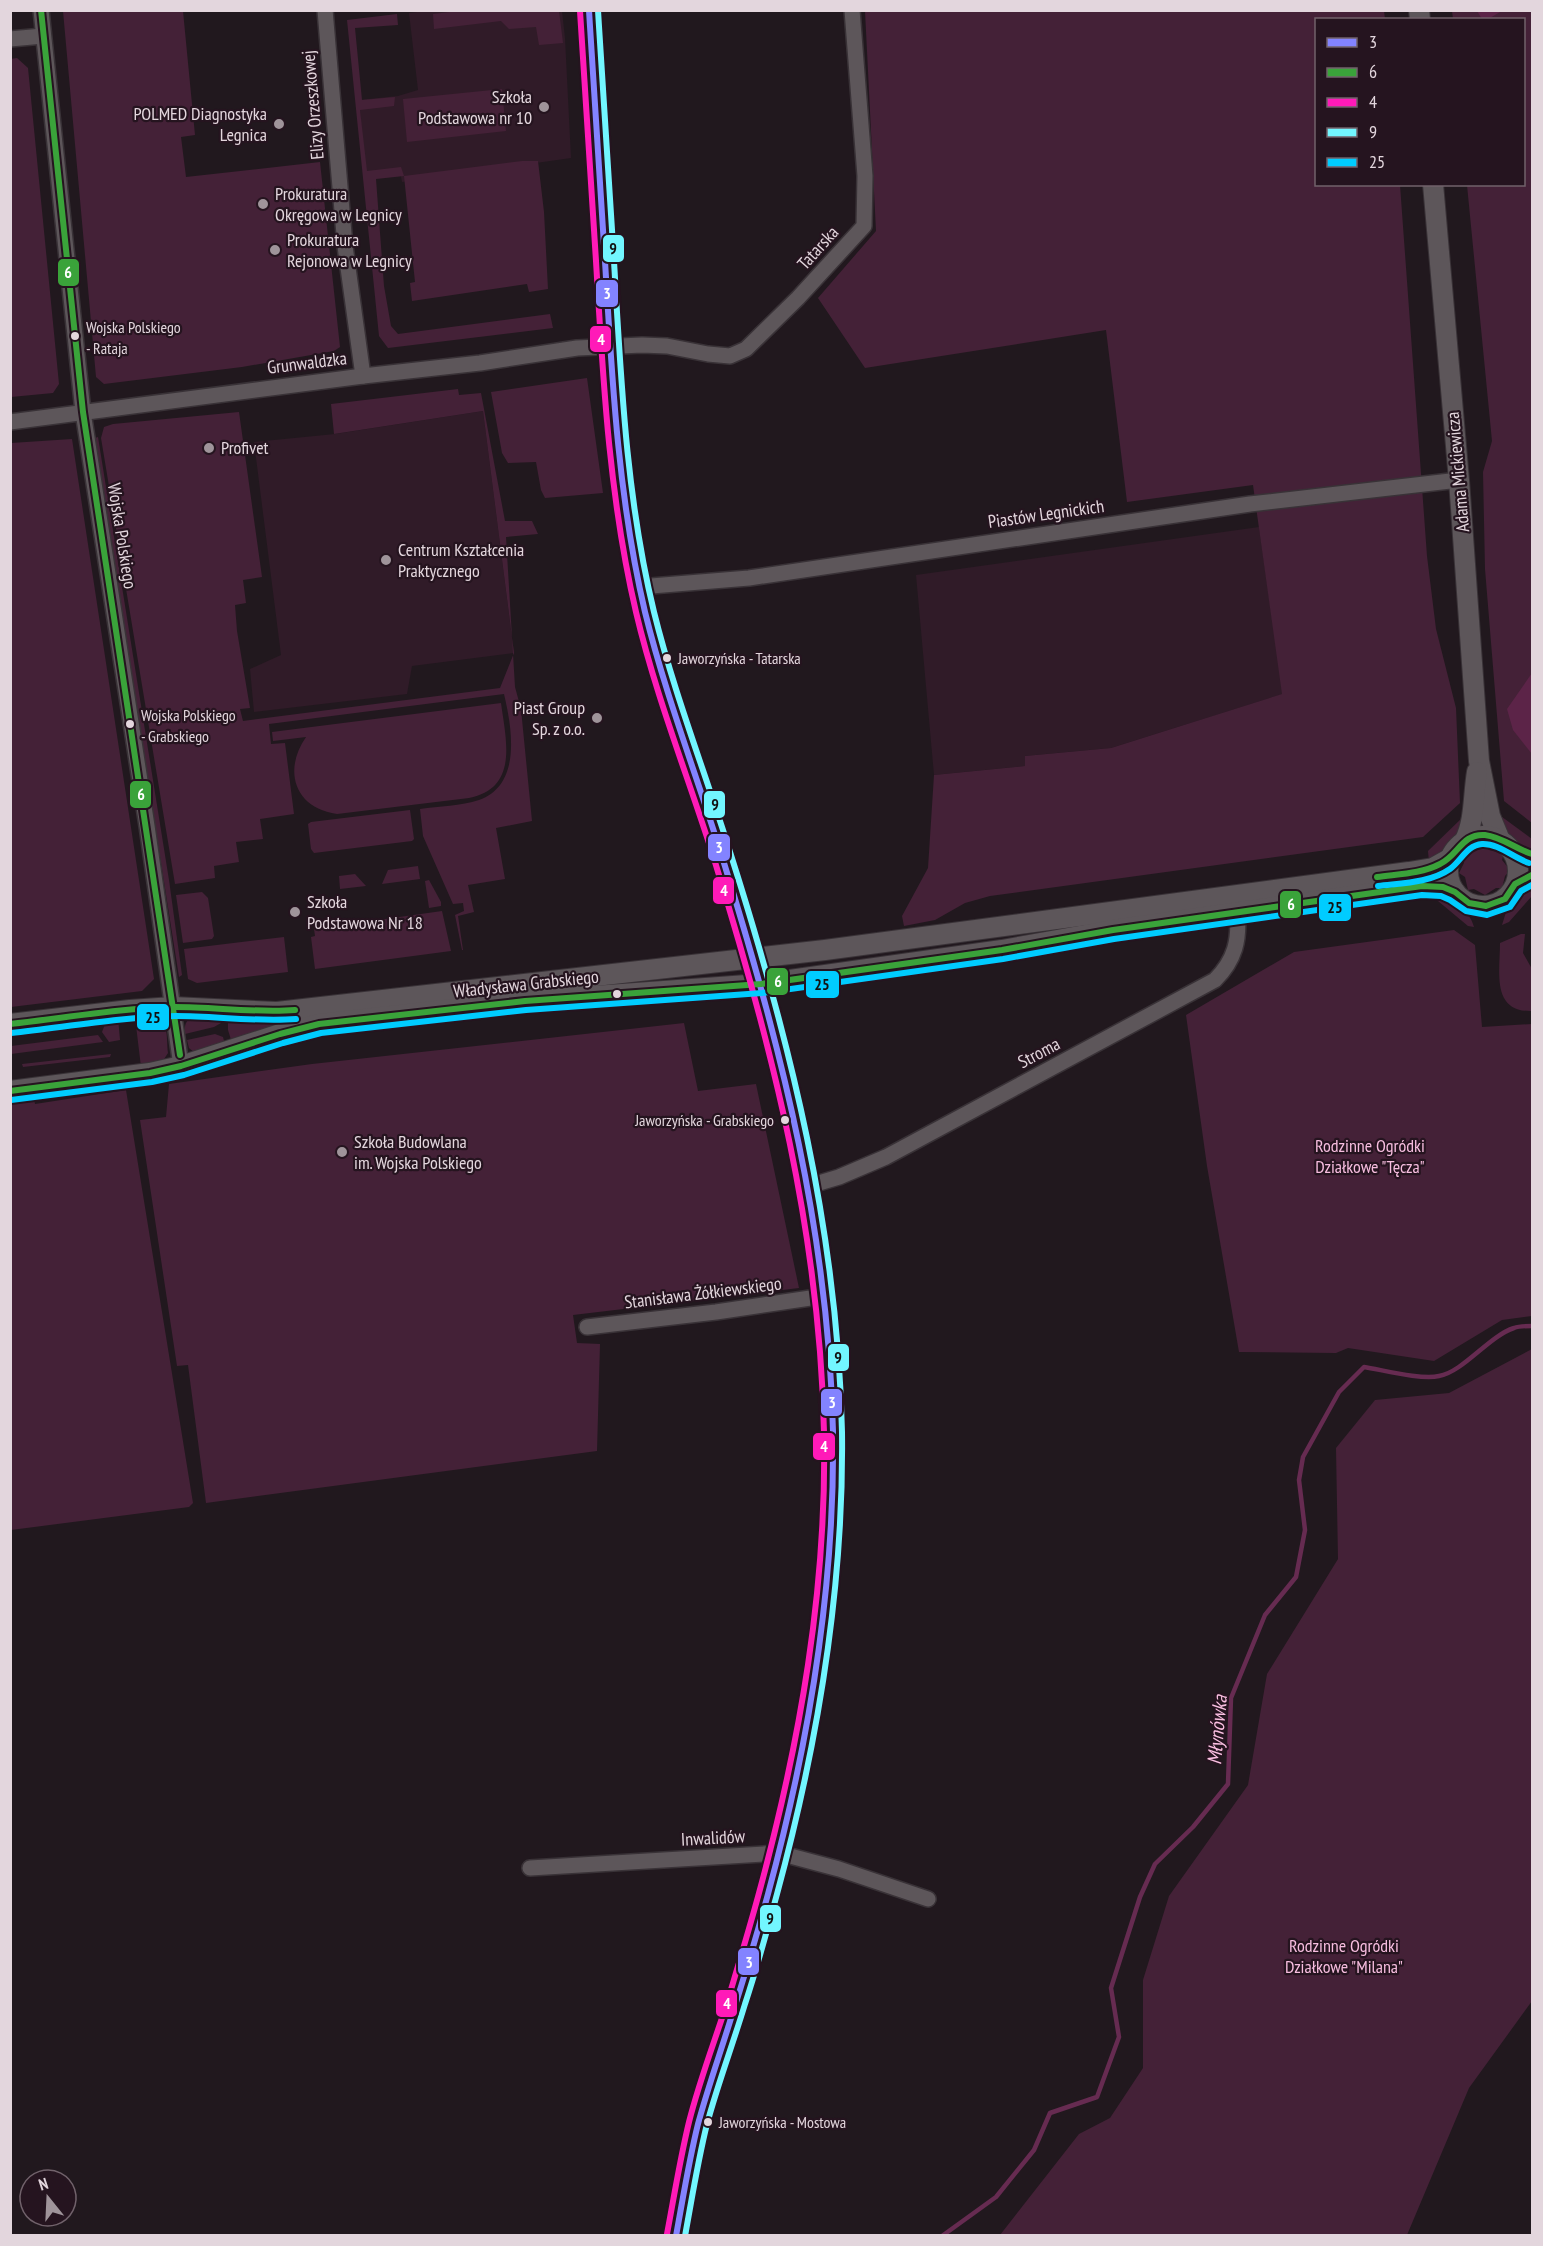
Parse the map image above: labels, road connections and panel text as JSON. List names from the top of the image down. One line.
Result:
{"streets":{"street":["Elizy Orzeszkowej","Tatarska","Grunwaldzka","Adama Mickiewicza","Piastów Legnickich","Wojska Polskiego","Władysława Grabskiego","Stroma","Stanisława Żółkiewskiego","Inwalidów"]},"crossings":[["Elizy Orzeszkowej","Grunwaldzka"],["Tatarska","Grunwaldzka"],["Grunwaldzka","Wojska Polskiego"],["Adama Mickiewicza","Piastów Legnickich"],["Adama Mickiewicza","Władysława Grabskiego"],["Wojska Polskiego","Władysława Grabskiego"],["Władysława Grabskiego","Stroma"]],"water":["Młynówka"],"parks":["Rodzinne Ogródki Działkowe \"Tęcza\"","Rodzinne Ogródki Działkowe \"Milana\""],"places":["Szkoła Podstawowa nr 10","POLMED Diagnostyka Legnica","Prokuratura Okręgowa w Legnicy","Prokuratura Rejonowa w Legnicy","Wojska Polskiego - Rataja","Profivet","Centrum Kształcenia Praktycznego","Jaworzyńska - Tatarska","Piast Group Sp. z o.o.","Wojska Polskiego - Grabskiego","Szkoła Podstawowa Nr 18","Jaworzyńska - Grabskiego","Szkoła Budowlana im. Wojska Polskiego","Jaworzyńska - Mostowa"],"lines":["transit line 3","transit line 6","transit line 9","transit line 4","transit line 25"],"legend":["3","6","4","9","25"],"north":"top"}
